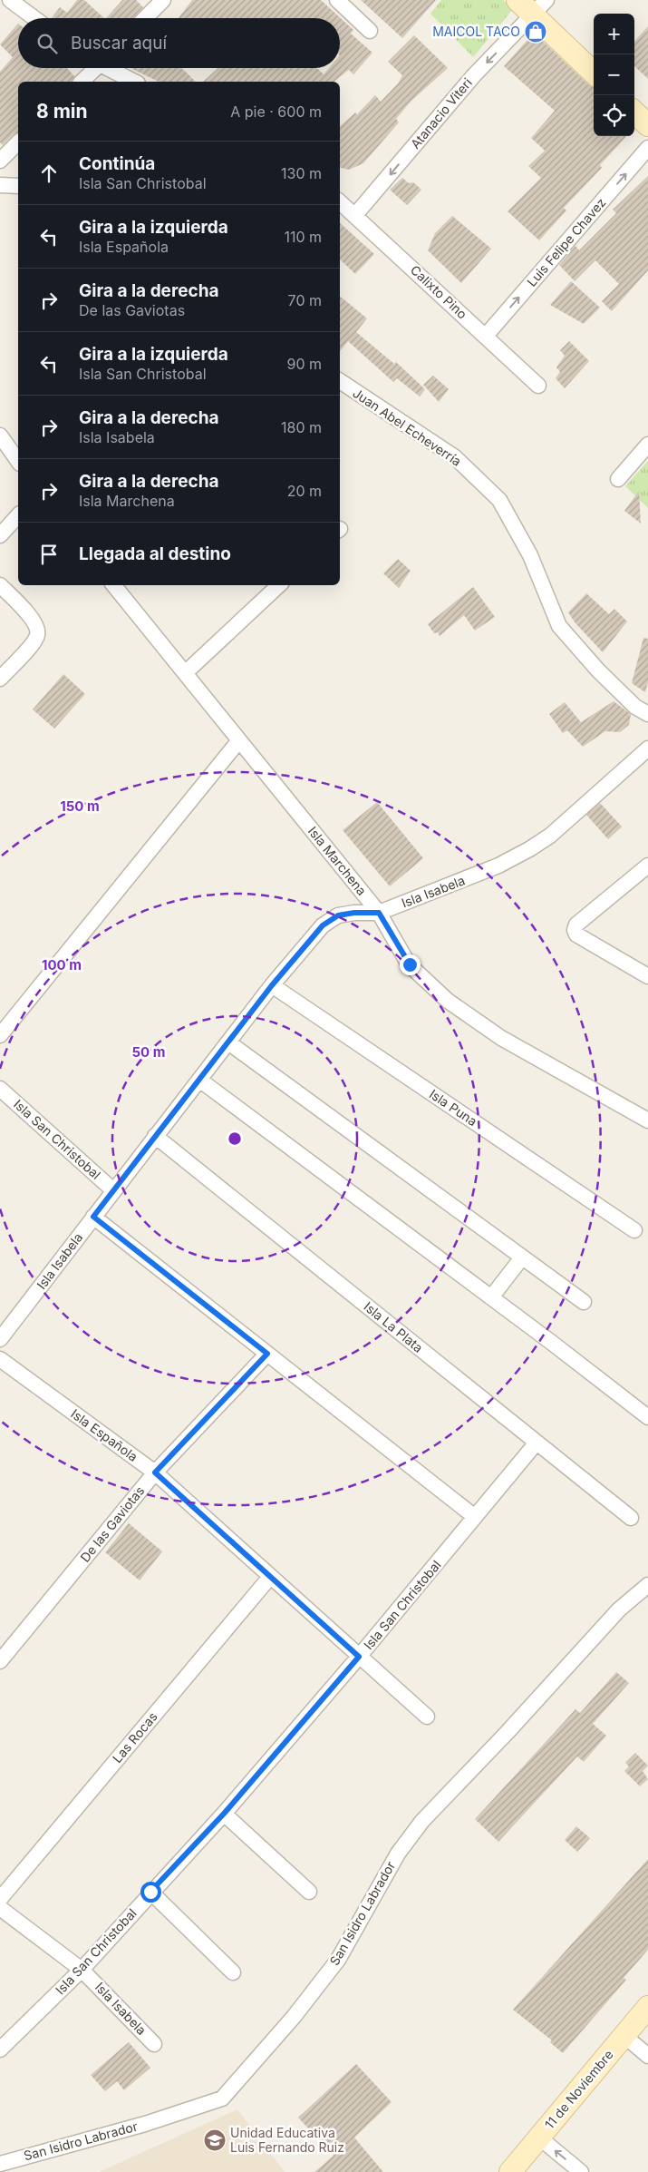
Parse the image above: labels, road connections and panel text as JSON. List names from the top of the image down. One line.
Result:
{"streets":{"street":["Atanacio Viteri","Luis Felipe Chavez","Calixto Pino","Juan Abel Echeverría","Isla Marchena","Isla Isabela","Isla Puna","Isla San Christobal","Isla La Plata","Isla Española","De las Gaviotas","Las Rocas","San Isidro Labrador","11 de Noviembre"]},"crossings":[["Atanacio Viteri","Calixto Pino"],["Luis Felipe Chavez","Calixto Pino"],["Isla Marchena","Isla Isabela"],["Isla Isabela","Isla Puna"],["Isla Isabela","Isla San Christobal"],["Isla Isabela","Isla La Plata"],["Isla Isabela","Las Rocas"],["Isla San Christobal","Isla La Plata"],["Isla San Christobal","Isla Española"],["Isla Española","De las Gaviotas"],["Isla Española","Las Rocas"]],"one_way":["Atanacio Viteri","Luis Felipe Chavez"],"places":{"shop":["MAICOL TACO"],"school or university":["Unidad Educativa Luis Fernando Ruiz"]},"page":{"map_buttons":["+","−"],"search":"Buscar aquí","heading":["8 min","A pie · 600 m"],"list":[["Continúa","Isla San Christobal","130 m"],["Gira a la izquierda","Isla Española","110 m"],["Gira a la derecha","De las Gaviotas","70 m"],["Gira a la izquierda","Isla San Christobal","90 m"],["Gira a la derecha","Isla Isabela","180 m"],["Gira a la derecha","Isla Marchena","20 m"],"Llegada al destino"]},"rings":["150 m","100 m","50 m"]}
